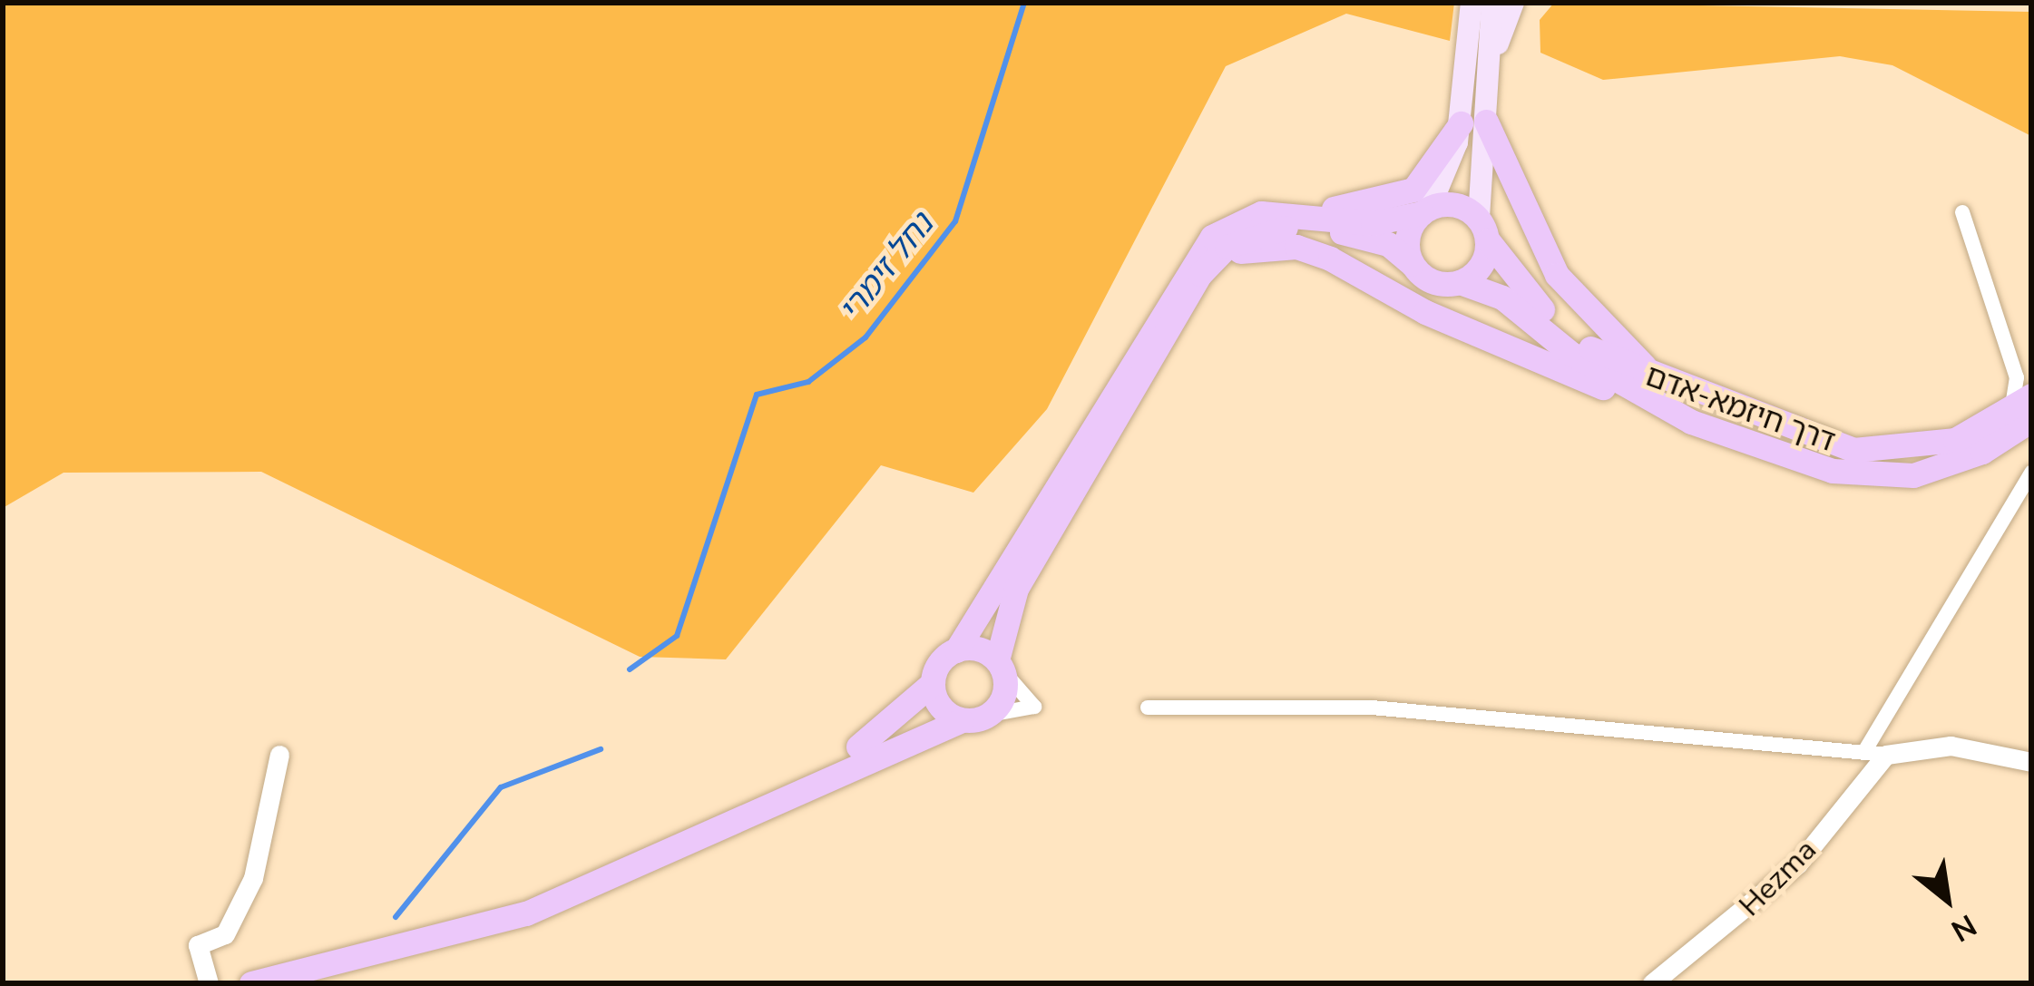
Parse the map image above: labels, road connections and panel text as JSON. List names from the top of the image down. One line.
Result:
{"streets":{"main road":["דרך חיזמא-אדם"],"street":["Hezma"]},"water":["נחל זימרי"],"north":"bottom right"}
